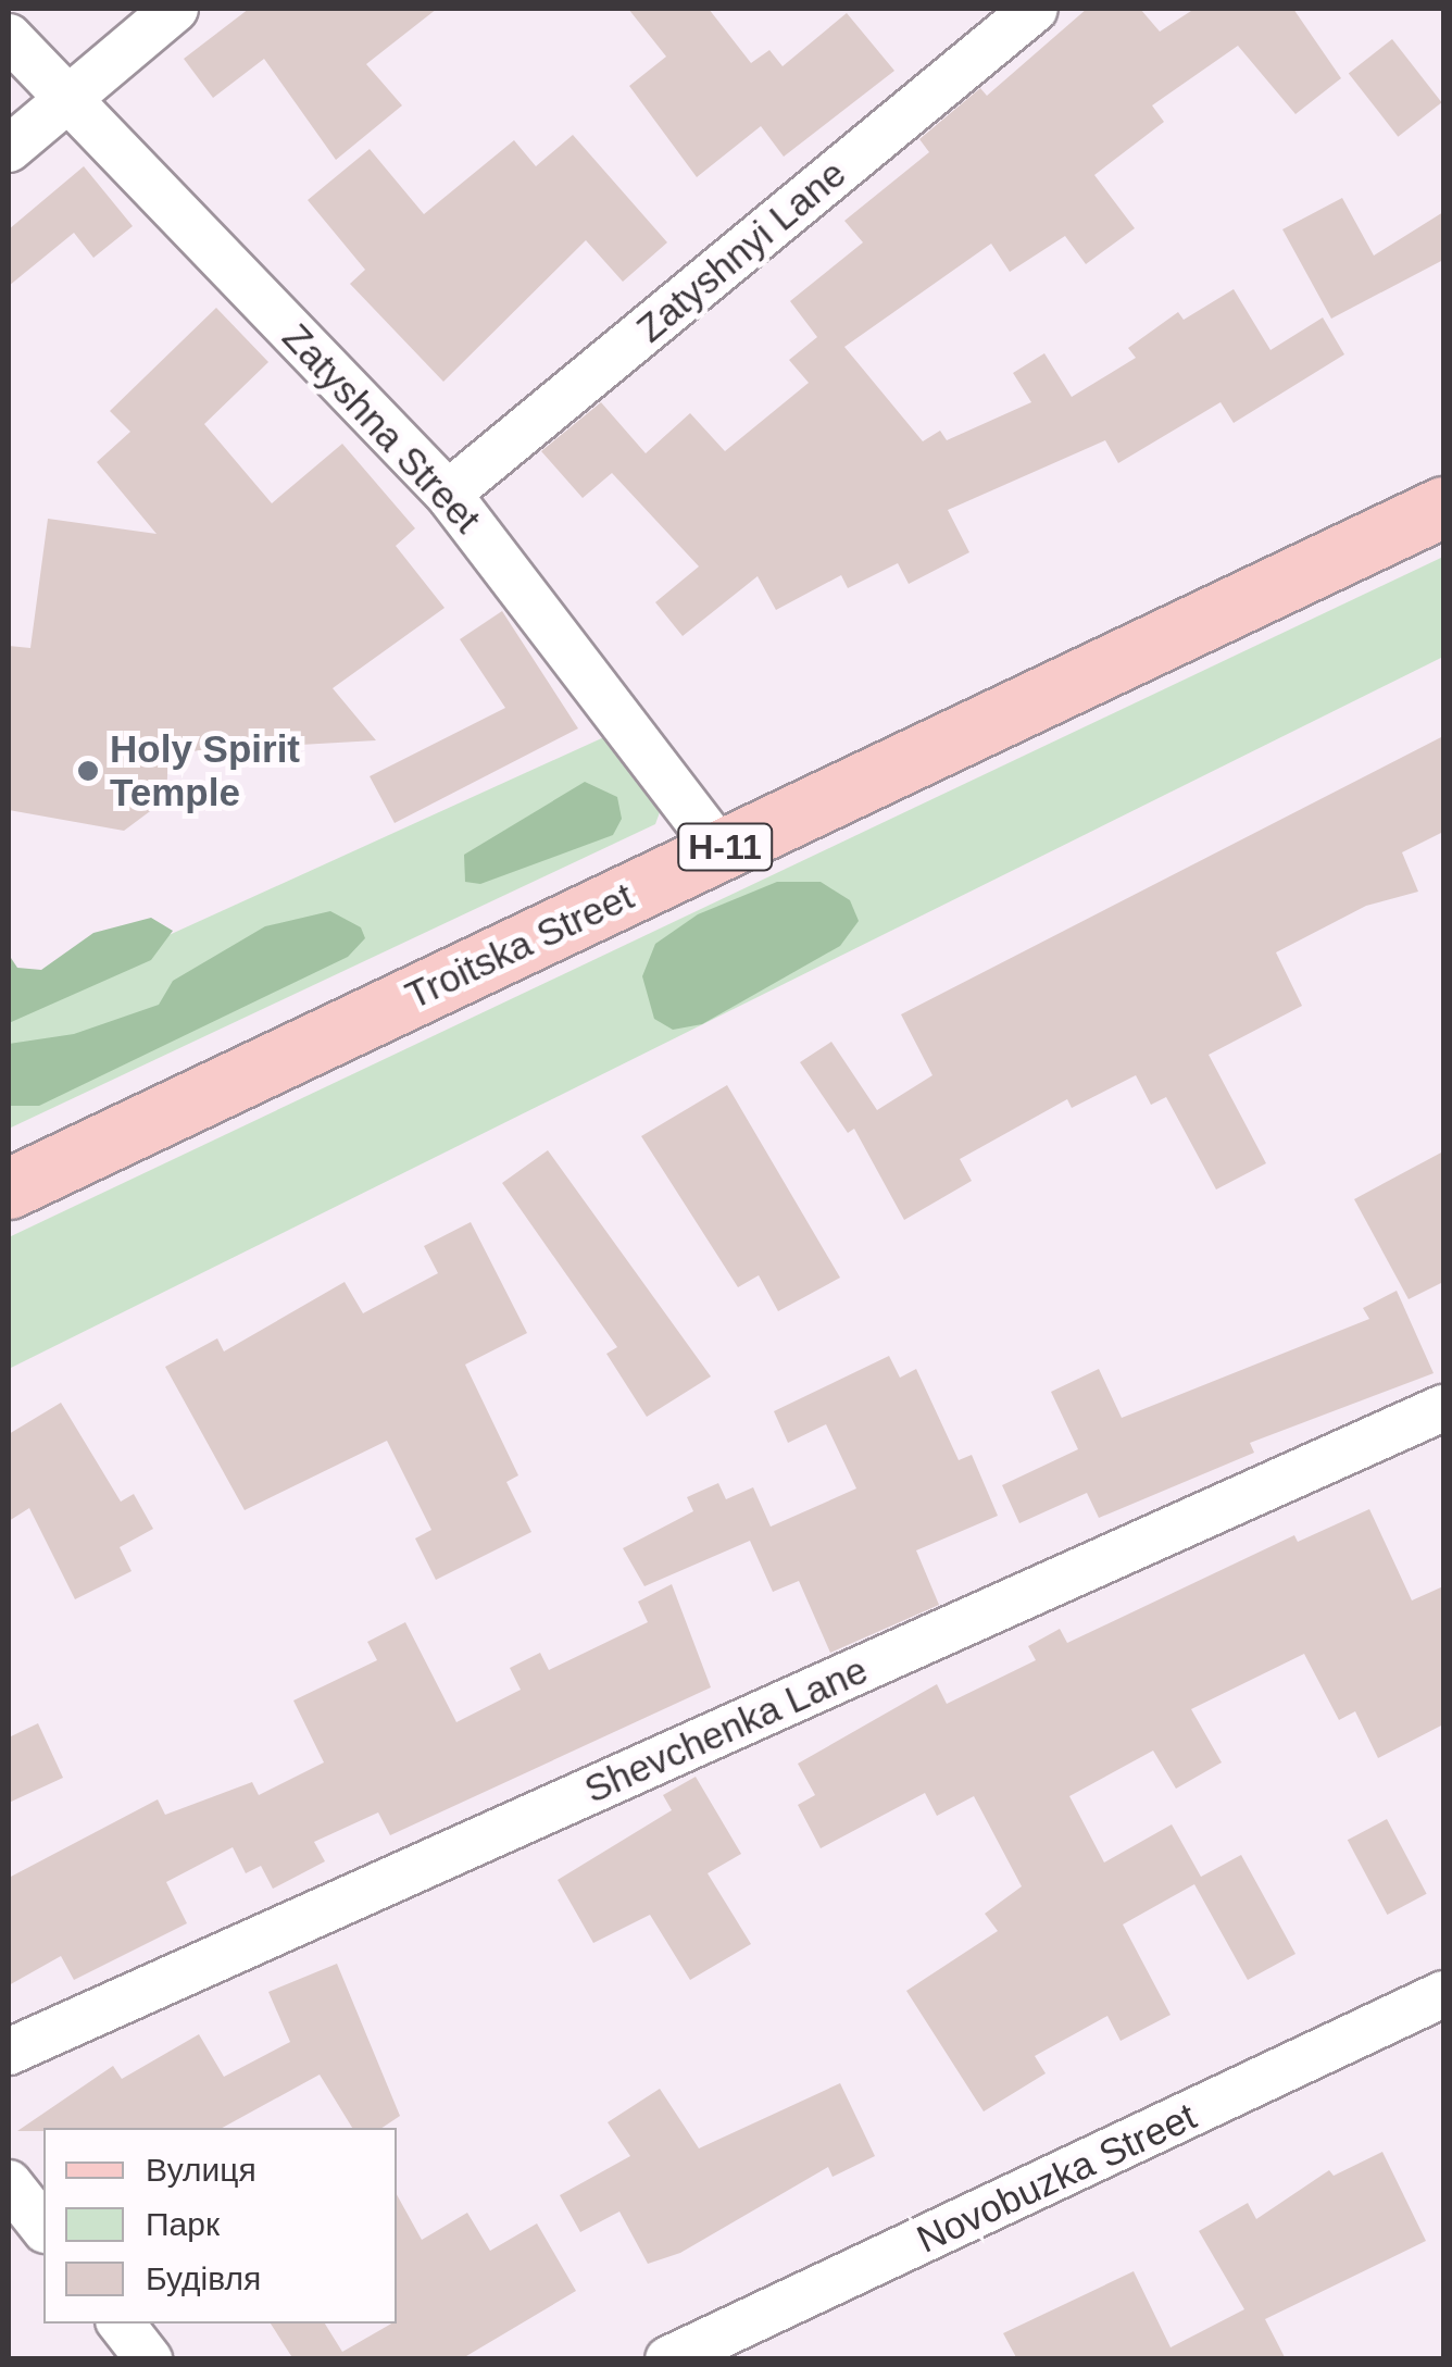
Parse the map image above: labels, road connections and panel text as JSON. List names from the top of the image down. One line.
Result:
{"streets":{"main road":["Н-11","Troitska Street"],"street":["Zatyshnyi Lane","Zatyshna Street","Shevchenka Lane","Novobuzka Street"]},"crossings":[["Zatyshnyi Lane","Zatyshna Street"],["Zatyshna Street","Troitska Street"]],"places":["Holy Spirit Temple"],"legend":["Вулиця","Парк","Будівля"]}
